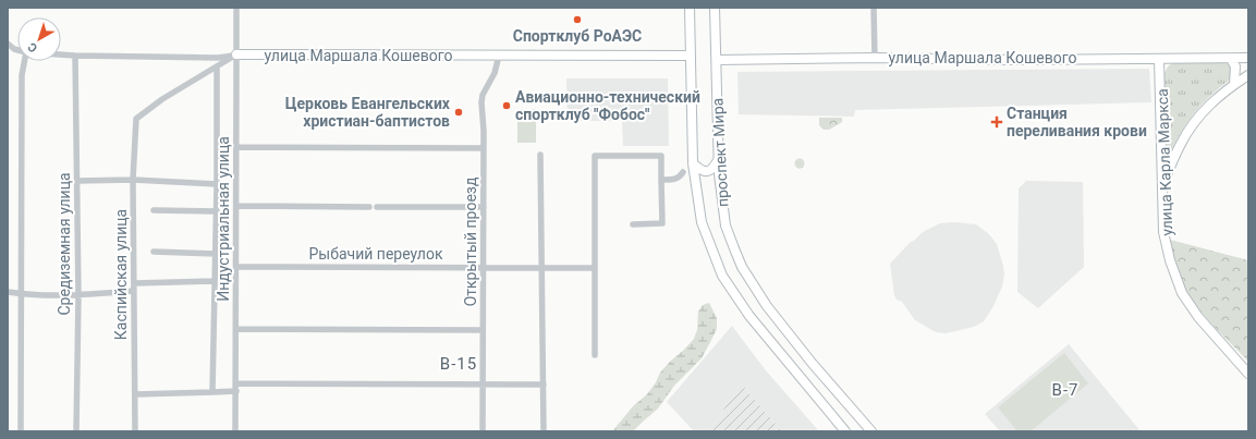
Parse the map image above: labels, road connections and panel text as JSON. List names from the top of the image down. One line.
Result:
{"streets":{"street":["улица Маршала Кошевого","проспект Мира","улица Карла Маркса","Индустриальная улица","Открытый проезд","Средиземная улица","Рыбачий переулок","Каспийская улица"]},"crossings":[["улица Маршала Кошевого","проспект Мира"],["улица Маршала Кошевого","улица Карла Маркса"],["улица Маршала Кошевого","Индустриальная улица"],["улица Маршала Кошевого","Открытый проезд"],["улица Маршала Кошевого","Средиземная улица"],["Индустриальная улица","Рыбачий переулок"],["Открытый проезд","Рыбачий переулок"]],"districts":["В-15","В-7"],"places":{"other":["Спортклуб РоАЭС","Авиационно-технический спортклуб \"Фобос\"","Церковь Евангельских христиан-баптистов"],"health":["Станция переливания крови"]},"north":"bottom left"}
